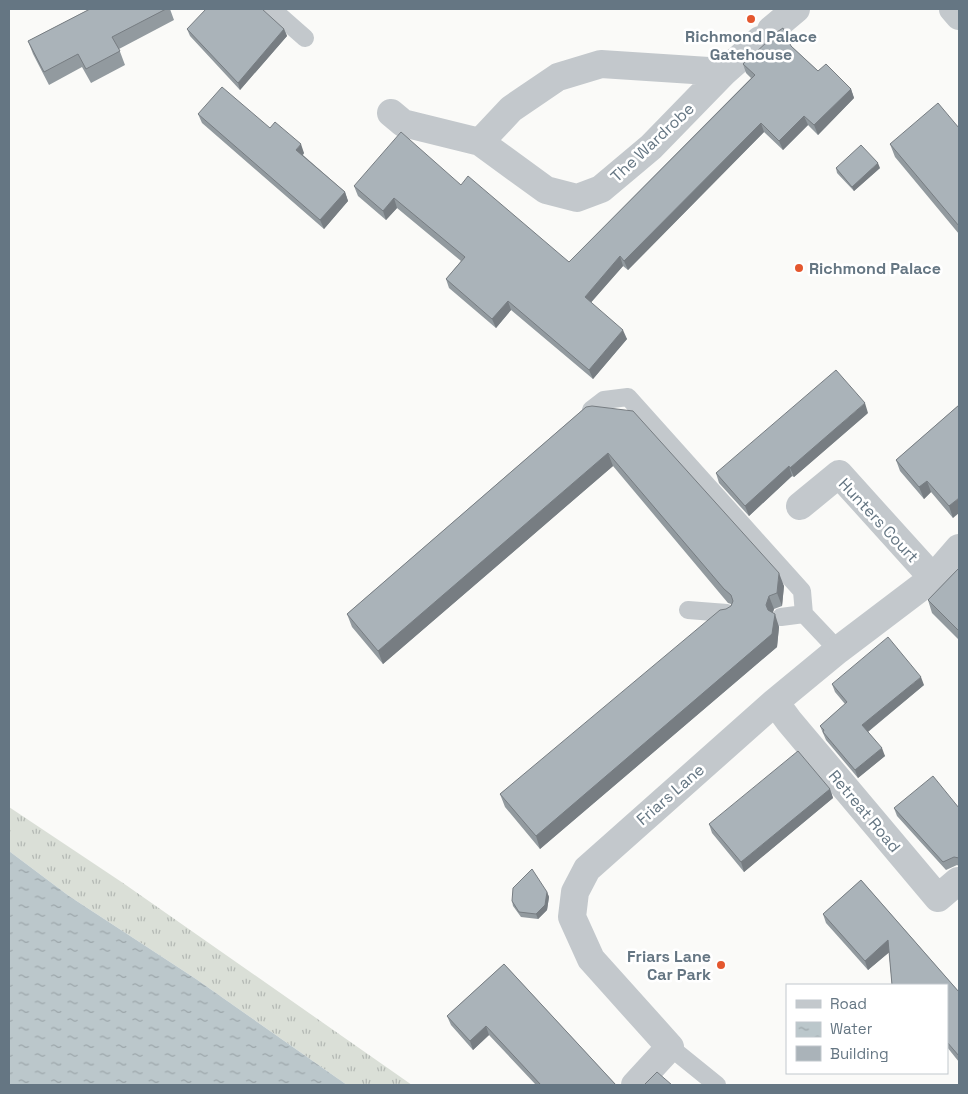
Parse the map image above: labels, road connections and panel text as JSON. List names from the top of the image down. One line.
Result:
{"streets":{"street":["The Wardrobe","Hunters Court","Friars Lane","Retreat Road"]},"crossings":[["Hunters Court","Friars Lane"],["Friars Lane","Retreat Road"]],"places":["Richmond Palace Gatehouse","Richmond Palace","Friars Lane Car Park"],"legend":["Road","Water","Building"]}
